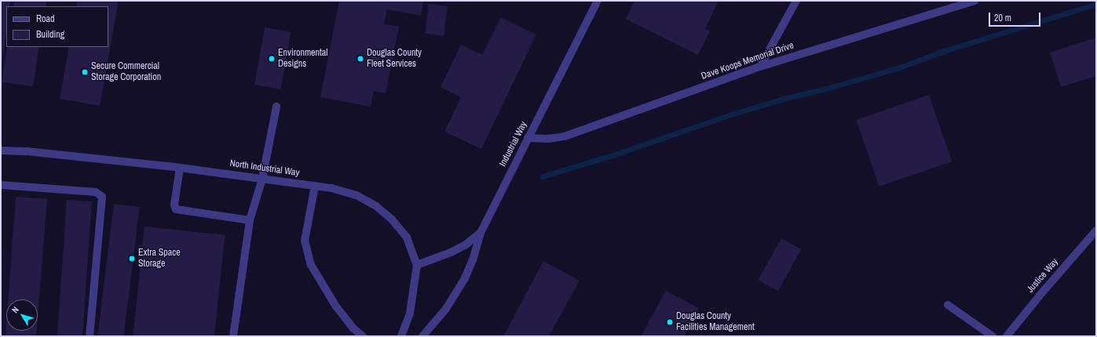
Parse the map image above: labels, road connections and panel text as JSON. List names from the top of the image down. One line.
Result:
{"streets":{"street":["Dave Koops Memorial Drive","Industrial Way","North Industrial Way","Justice Way"]},"crossings":[["Dave Koops Memorial Drive","Industrial Way"],["Industrial Way","North Industrial Way"]],"places":["Environmental Designs","Douglas County Fleet Services","Secure Commercial Storage Corporation","Extra Space Storage","Douglas County Facilities Management"],"legend":["Road","Building"],"scale_bar":"20 m","north":"top left"}
